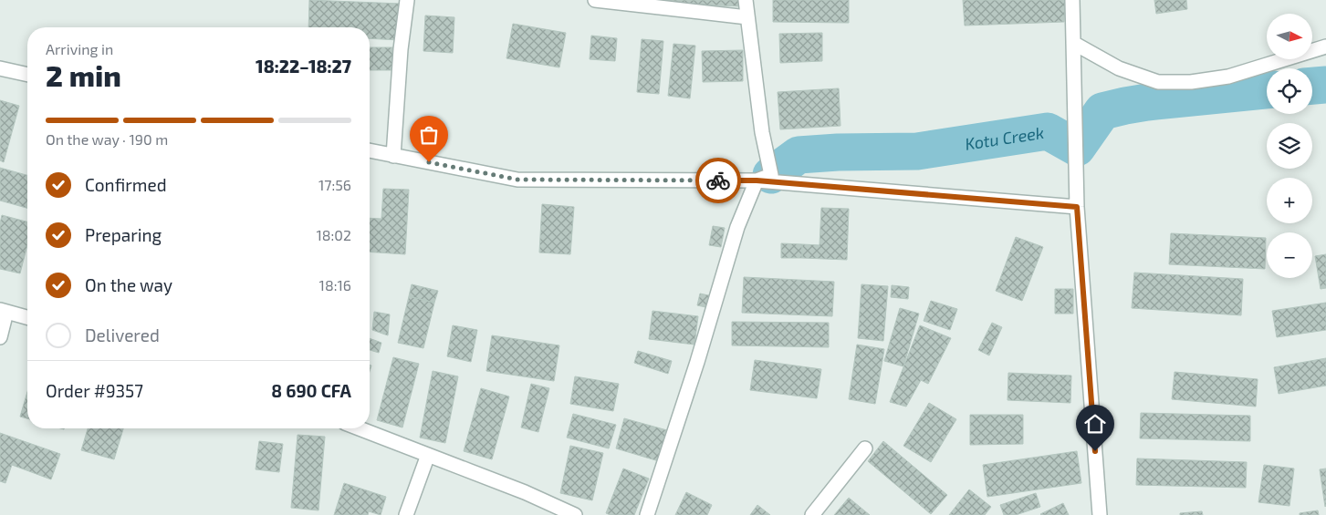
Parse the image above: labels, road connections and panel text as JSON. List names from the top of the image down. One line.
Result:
{"water":["Kotu Creek"],"north":"right","page":{"map_buttons":["+","−"],"heading":["2 min","Arriving in","18:22–18:27"],"panel":["Order #9357","8 690 CFA"],"bar":"On the way · 190 m","list":[["Confirmed","17:56"],["Preparing","18:02"],["On the way","18:16"],"Delivered"]}}
